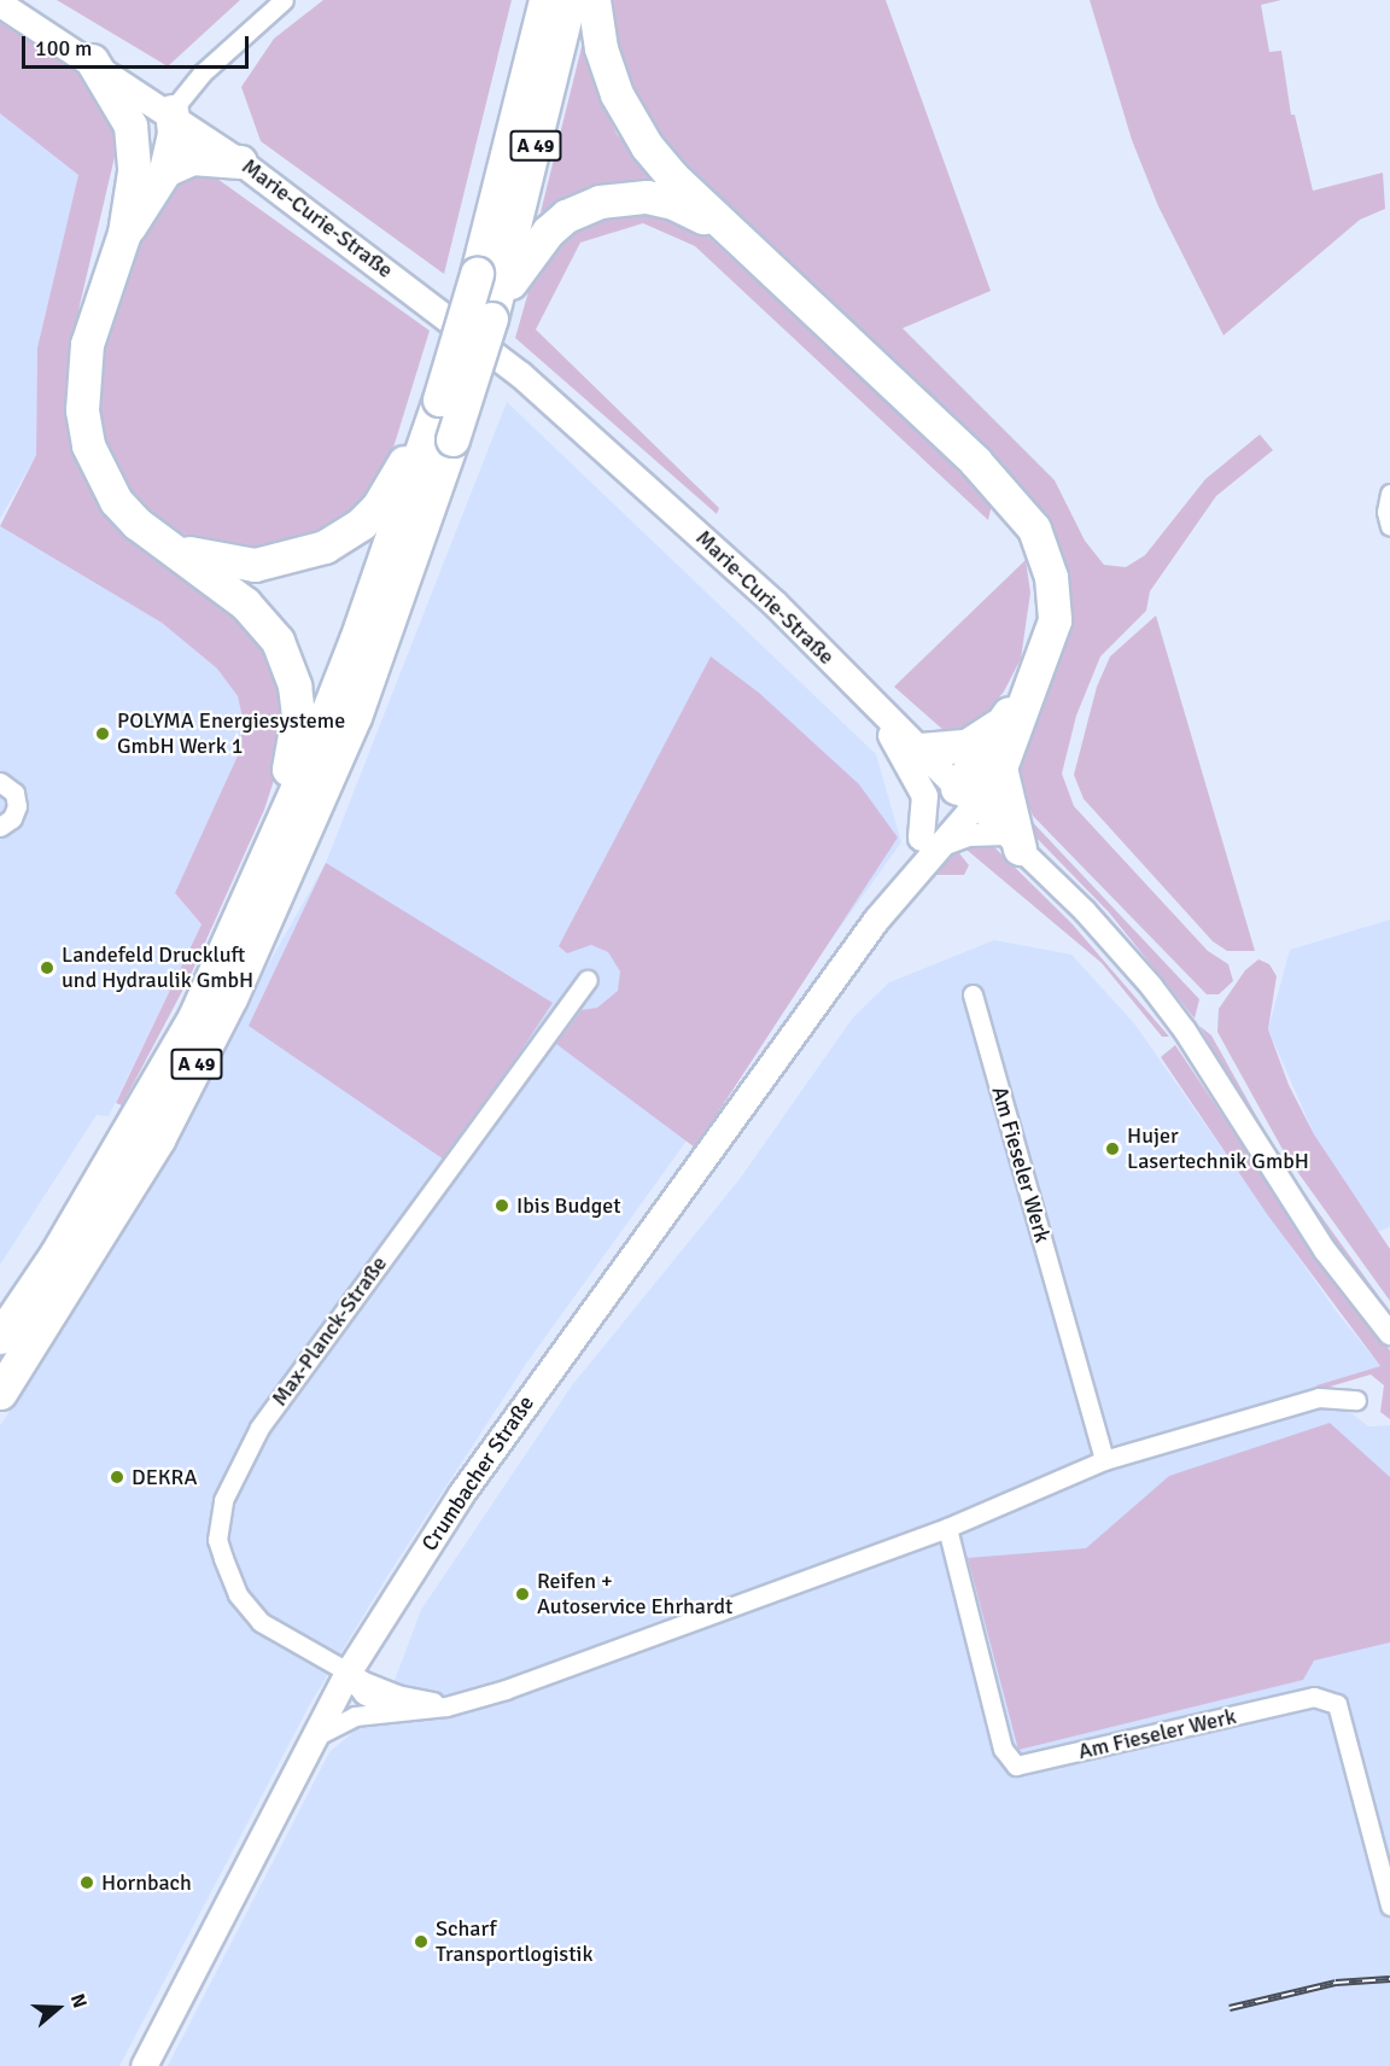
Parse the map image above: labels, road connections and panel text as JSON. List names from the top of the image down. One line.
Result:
{"streets":{"highway":["A 49"],"main road":["Marie-Curie-Straße","Crumbacher Straße"],"street":["Am Fieseler Werk","Max-Planck-Straße"]},"crossings":[["Marie-Curie-Straße","Crumbacher Straße"],["Max-Planck-Straße","Crumbacher Straße"]],"places":["POLYMA Energiesysteme GmbH Werk 1","Landefeld Druckluft und Hydraulik GmbH","Hujer Lasertechnik GmbH","Ibis Budget","DEKRA","Reifen + Autoservice Ehrhardt","Hornbach","Scharf Transportlogistik"],"scale_bar":"100 m","north":"right"}
